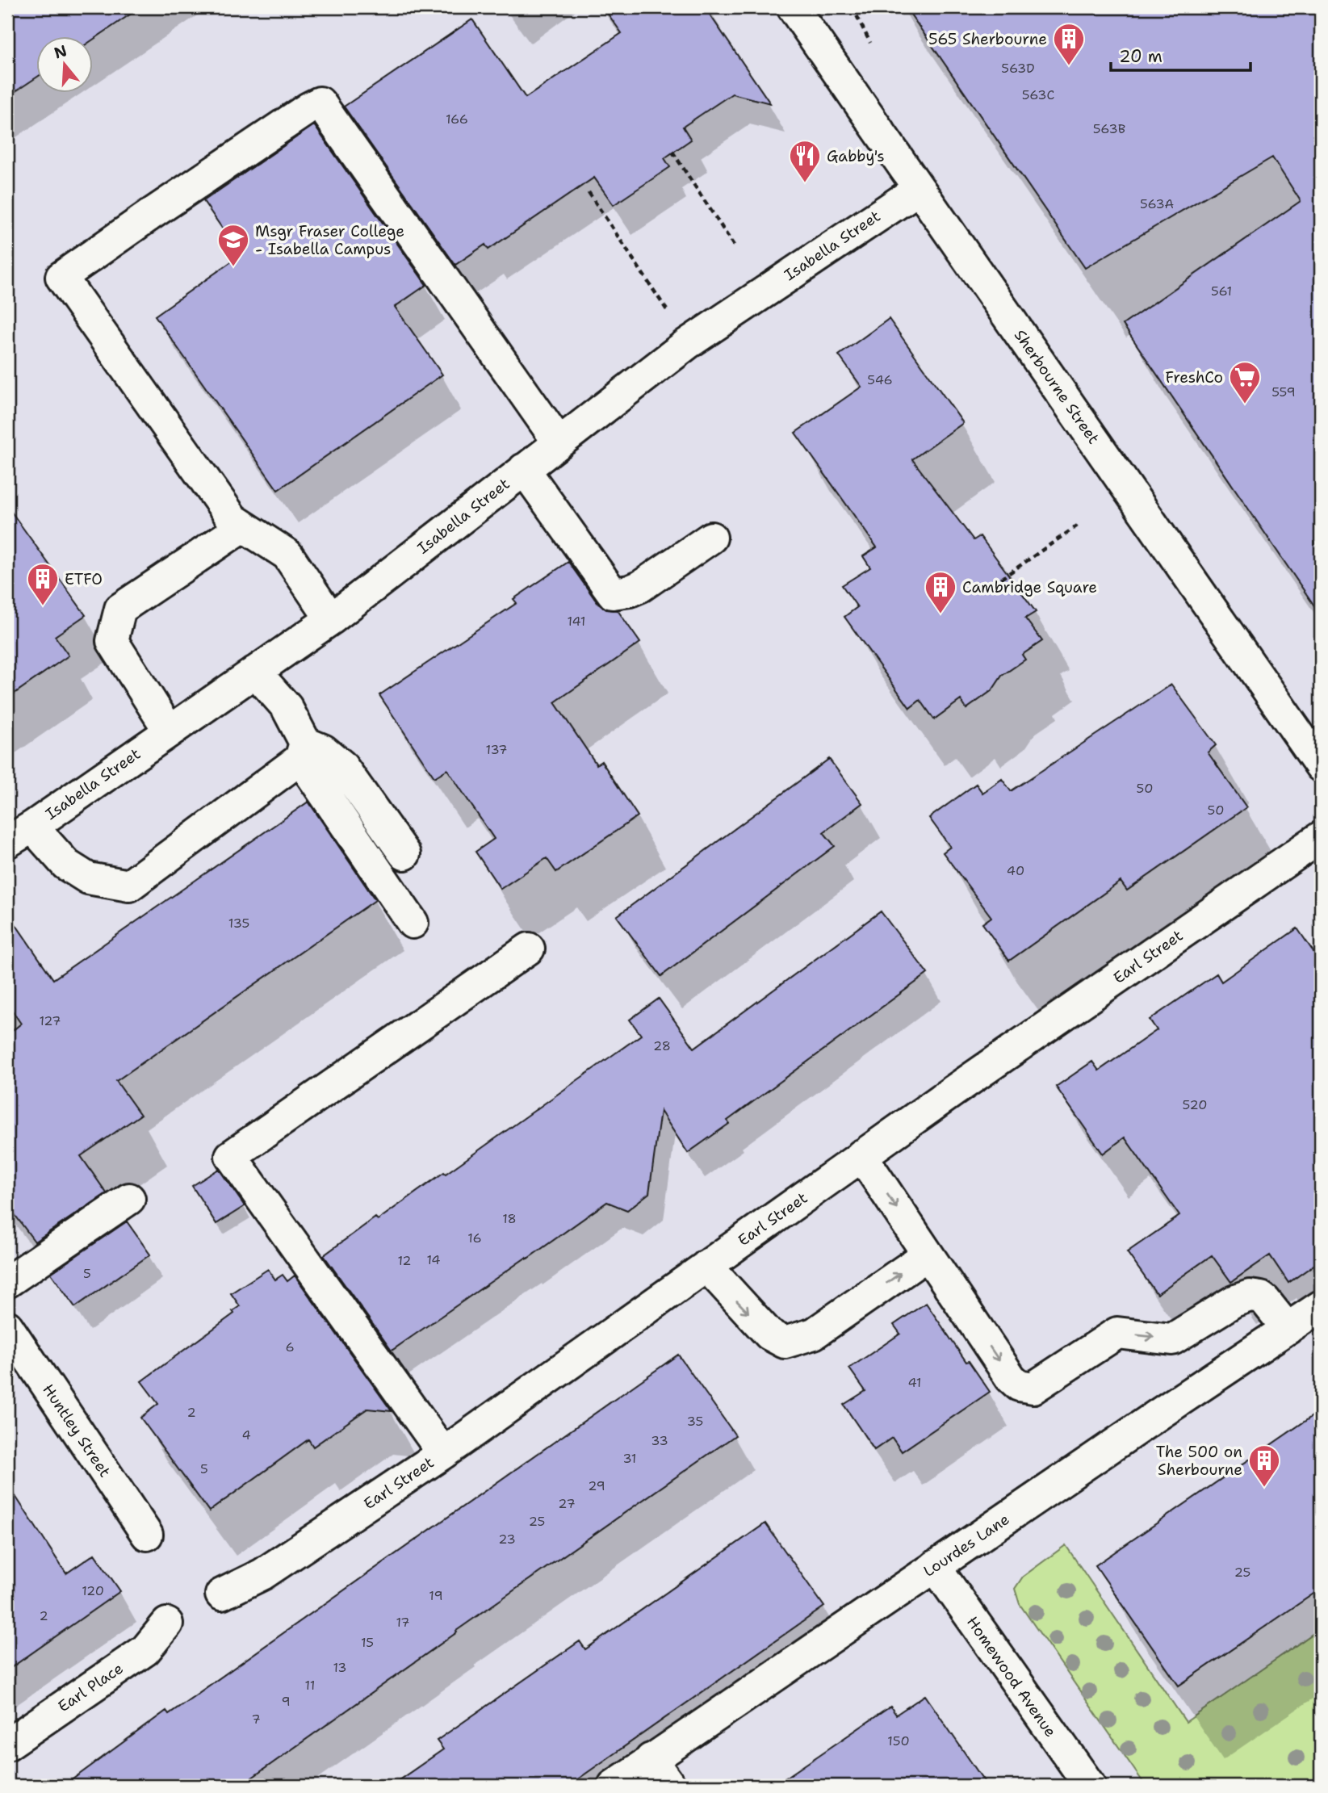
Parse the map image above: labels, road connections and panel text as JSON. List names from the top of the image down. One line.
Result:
{"streets":{"street":["Isabella Street","Sherbourne Street","Earl Street","Huntley Street","Lourdes Lane","Homewood Avenue","Earl Place"]},"crossings":[["Isabella Street","Sherbourne Street"],["Lourdes Lane","Homewood Avenue"]],"places":{"building":["565 Sherbourne","ETFO","Cambridge Square","The 500 on Sherbourne"],"restaurant":["Gabby's"],"school or university":["Msgr Fraser College - Isabella Campus"],"supermarket":["FreshCo"]},"house_numbers":["563D","563C","166","563B","563A","561","546","559","141","137","50","50","40","135","127","28","520","18","16","14","12","5","6","41","2","35","4","33","31","5","29","27","25","23","25","120","19","2","17","15","13","11","9","7","150"],"scale_bar":"20 m","north":"top"}
